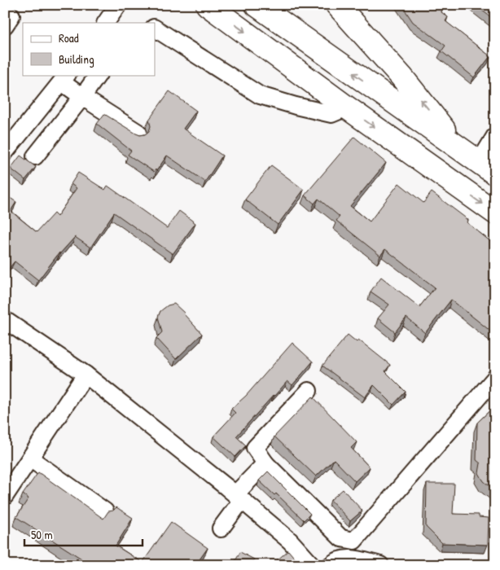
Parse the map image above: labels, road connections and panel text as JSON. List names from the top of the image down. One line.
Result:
{"legend":["Road","Building"],"scale_bar":"50 m"}
